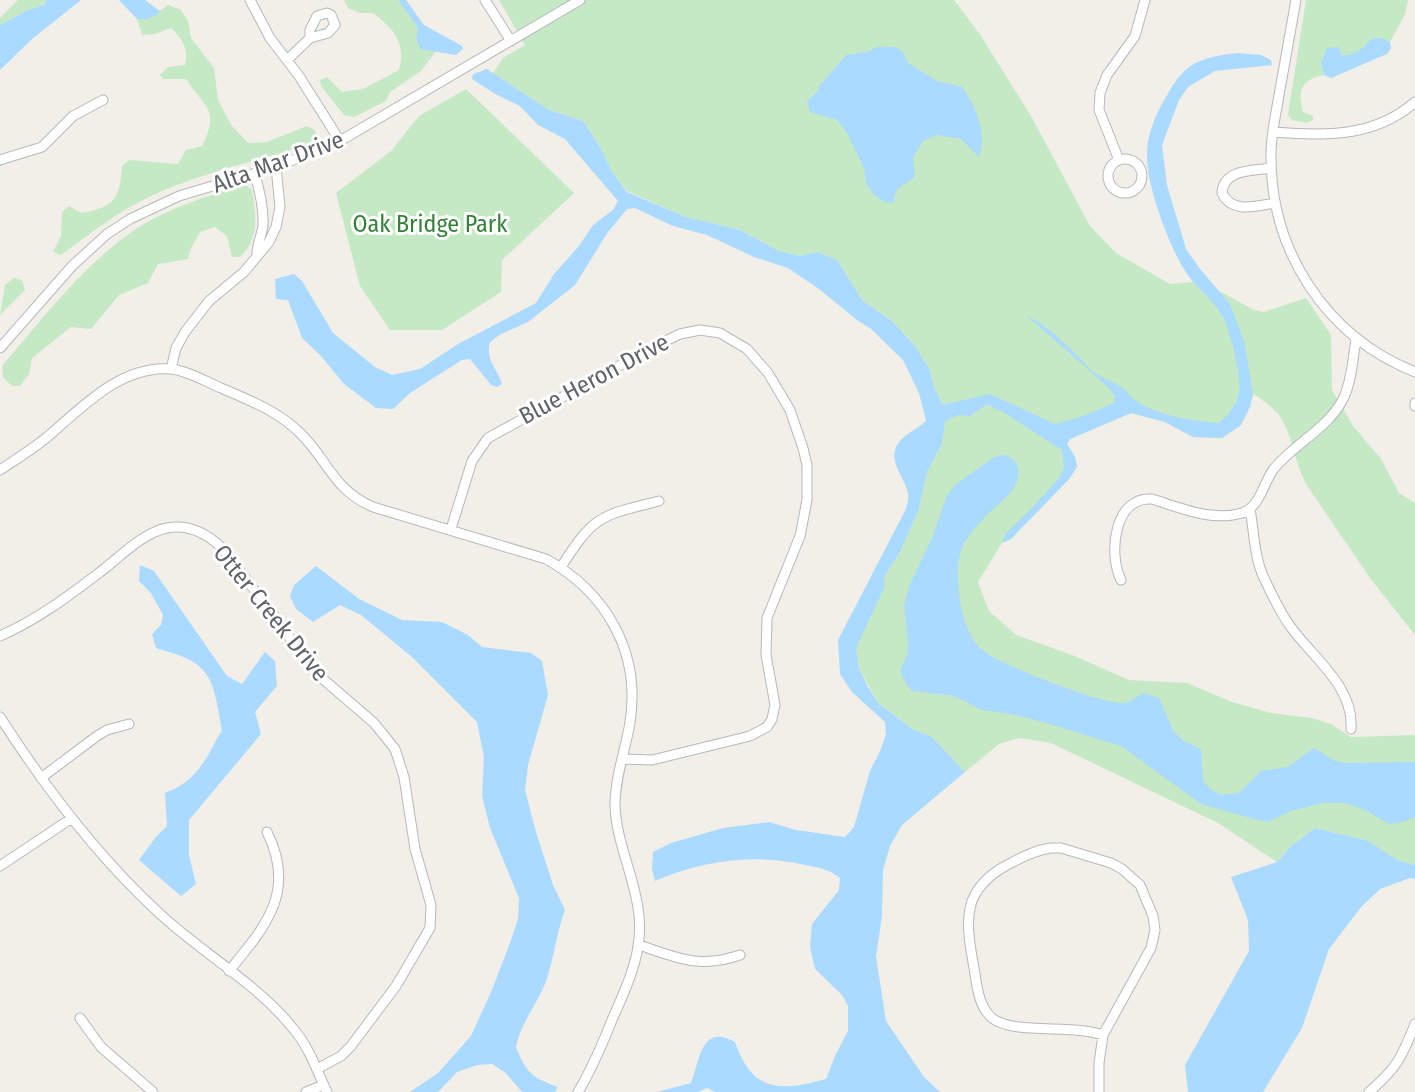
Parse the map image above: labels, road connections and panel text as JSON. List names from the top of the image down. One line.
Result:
{"streets":{"street":["Alta Mar Drive","Blue Heron Drive","Otter Creek Drive"]},"parks":["Oak Bridge Park"]}
